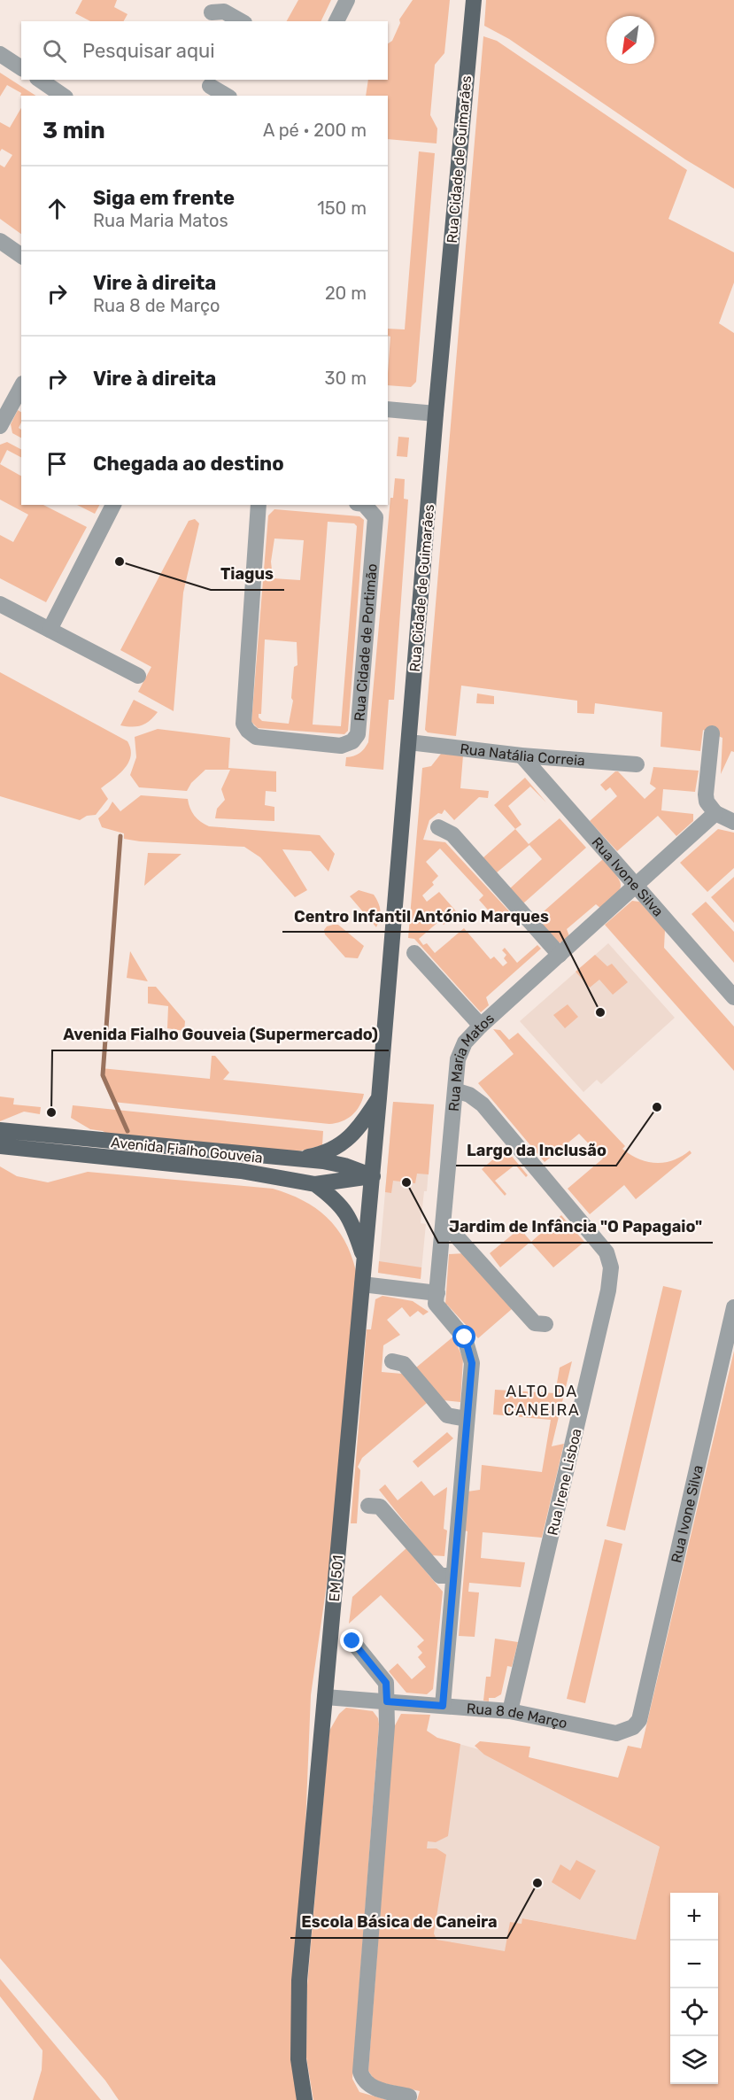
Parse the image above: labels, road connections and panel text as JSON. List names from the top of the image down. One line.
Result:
{"streets":{"main road":["Rua Cidade de Guimarães","Avenida Fialho Gouveia","EM 501"],"street":["Rua Cidade de Portimão","Rua Natália Correia","Rua Ivone Silva","Rua Maria Matos","Rua Irene Lisboa","Rua 8 de Março"]},"crossings":[["Rua Cidade de Guimarães","Rua Natália Correia"],["Rua Cidade de Guimarães","Avenida Fialho Gouveia"],["Rua Cidade de Guimarães","EM 501"],["Rua Natália Correia","Rua Ivone Silva"],["Rua Ivone Silva","Rua Maria Matos"],["Rua Ivone Silva","Rua 8 de Março"],["Rua Maria Matos","Rua Irene Lisboa"],["Rua Maria Matos","Rua 8 de Março"],["Avenida Fialho Gouveia","EM 501"],["Rua Irene Lisboa","Rua 8 de Março"],["EM 501","Rua 8 de Março"]],"districts":["ALTO DA CANEIRA"],"places":["Tiagus","Centro Infantil António Marques","Largo da Inclusão","Avenida Fialho Gouveia (Supermercado)","Jardim de Infância \"O Papagaio\"","Escola Básica de Caneira"],"north":"bottom left","page":{"search":"Pesquisar aqui","heading":["3 min","A pé · 200 m"],"list":[["Siga em frente","Rua Maria Matos","150 m"],["Vire à direita","Rua 8 de Março","20 m"],["Vire à direita","30 m"],"Chegada ao destino"],"map_buttons":["+","−"]}}
